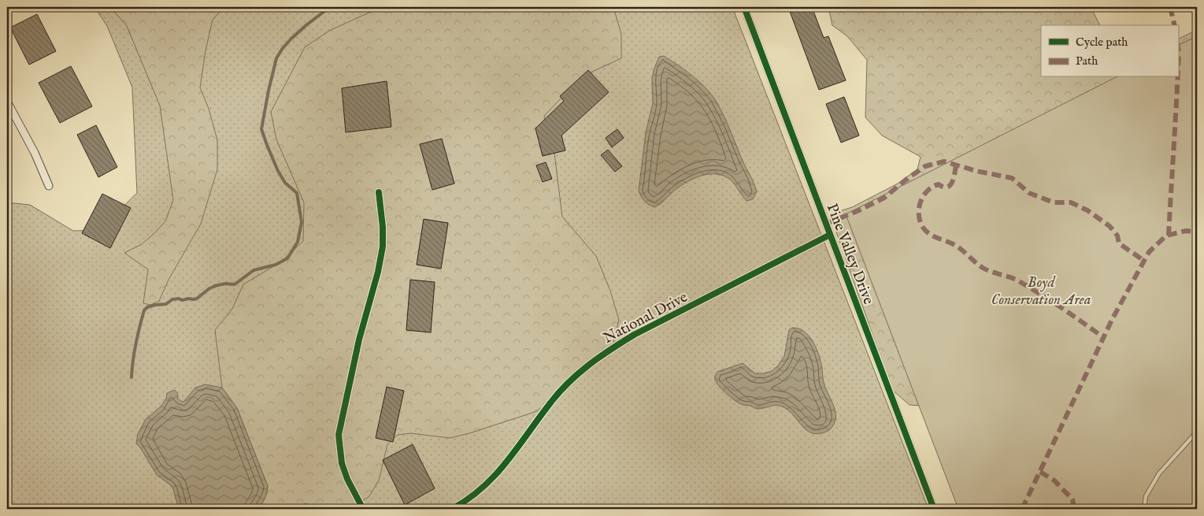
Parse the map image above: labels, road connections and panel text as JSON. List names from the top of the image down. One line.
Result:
{"streets":{"street":["Pine Valley Drive","National Drive"]},"crossings":[["Pine Valley Drive","National Drive"]],"parks":["Boyd Conservation Area"],"legend":["Cycle path","Path"]}
